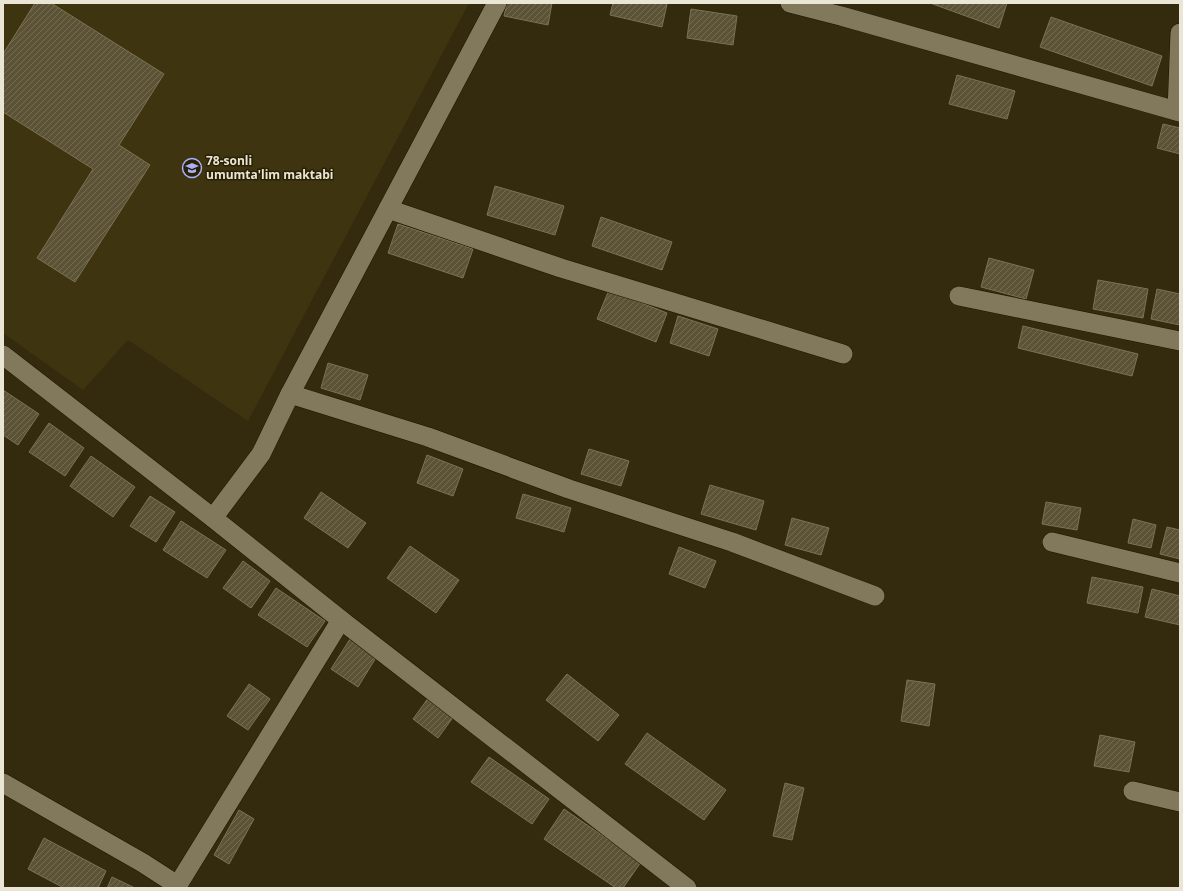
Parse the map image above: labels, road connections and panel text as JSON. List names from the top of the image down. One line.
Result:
{"places":{"school or university":["78-sonli umumta'lim maktabi"]}}
